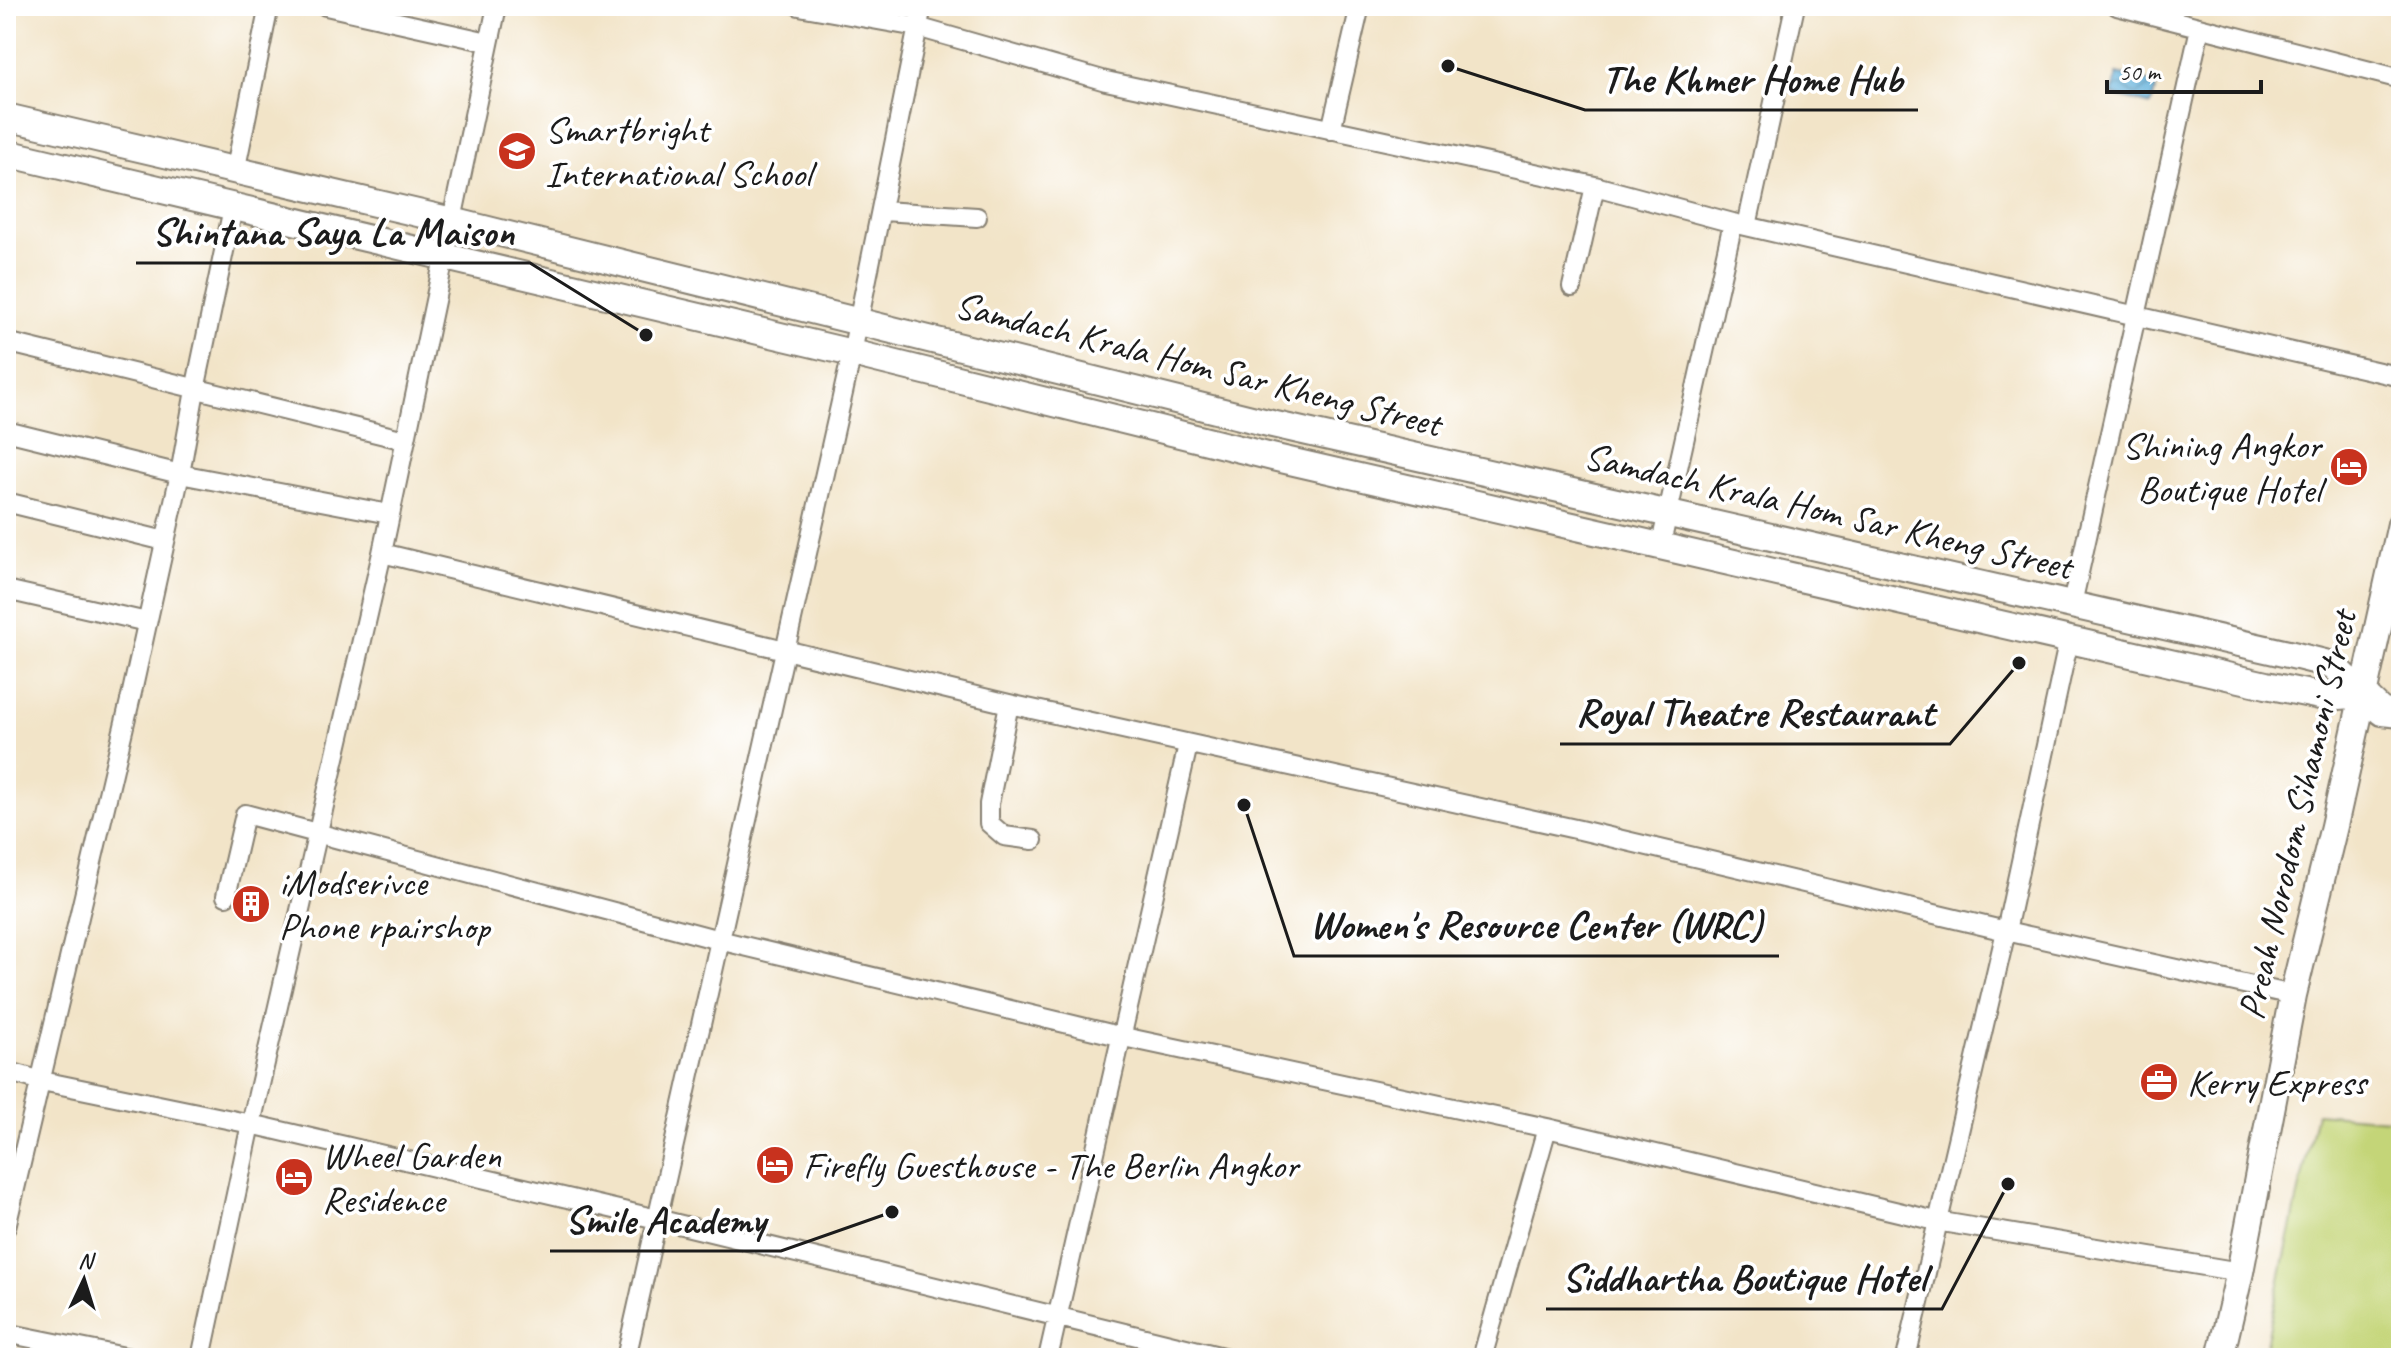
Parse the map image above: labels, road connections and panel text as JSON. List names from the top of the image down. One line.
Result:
{"streets":{"street":["Samdach Krala Hom Sar Kheng Street","Preah Norodom Sihamoni Street"]},"crossings":[["Samdach Krala Hom Sar Kheng Street","Preah Norodom Sihamoni Street"]],"places":{"other":["The Khmer Home Hub","Shintana Saya La Maison","Royal Theatre Restaurant","Women's Resource Center (WRC)","Siddhartha Boutique Hotel","Smile Academy"],"school or university":["Smartbright International School"],"hotel":["Shining Angkor Boutique Hotel","Firefly Guesthouse - The Berlin Angkor","Wheel Garden Residence"],"building":["iModserivce Phone rpairshop"],"office":["Kerry Express"]},"scale_bar":"50 m","north":"top"}
